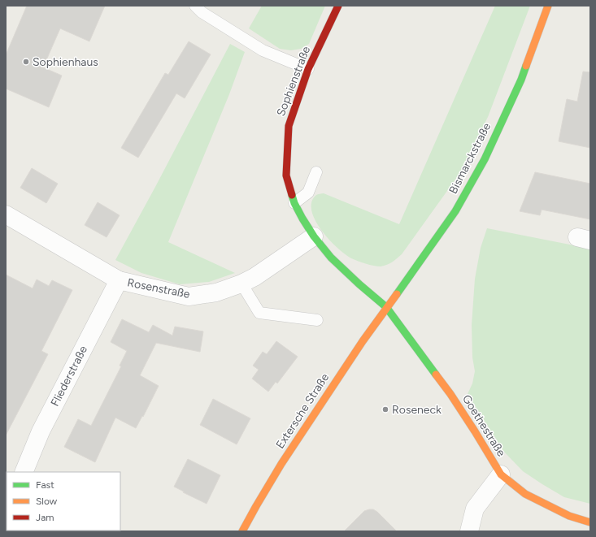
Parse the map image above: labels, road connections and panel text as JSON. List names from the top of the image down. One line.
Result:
{"streets":{"street":["Sophienstraße","Bismarckstraße","Rosenstraße","Fliederstraße","Extersche Straße","Goethestraße"]},"crossings":[["Sophienstraße","Bismarckstraße"],["Sophienstraße","Rosenstraße"],["Sophienstraße","Extersche Straße"],["Sophienstraße","Goethestraße"],["Bismarckstraße","Extersche Straße"],["Bismarckstraße","Goethestraße"],["Rosenstraße","Fliederstraße"],["Extersche Straße","Goethestraße"]],"places":["Sophienhaus","Roseneck"],"legend":["Fast","Slow","Jam"]}
